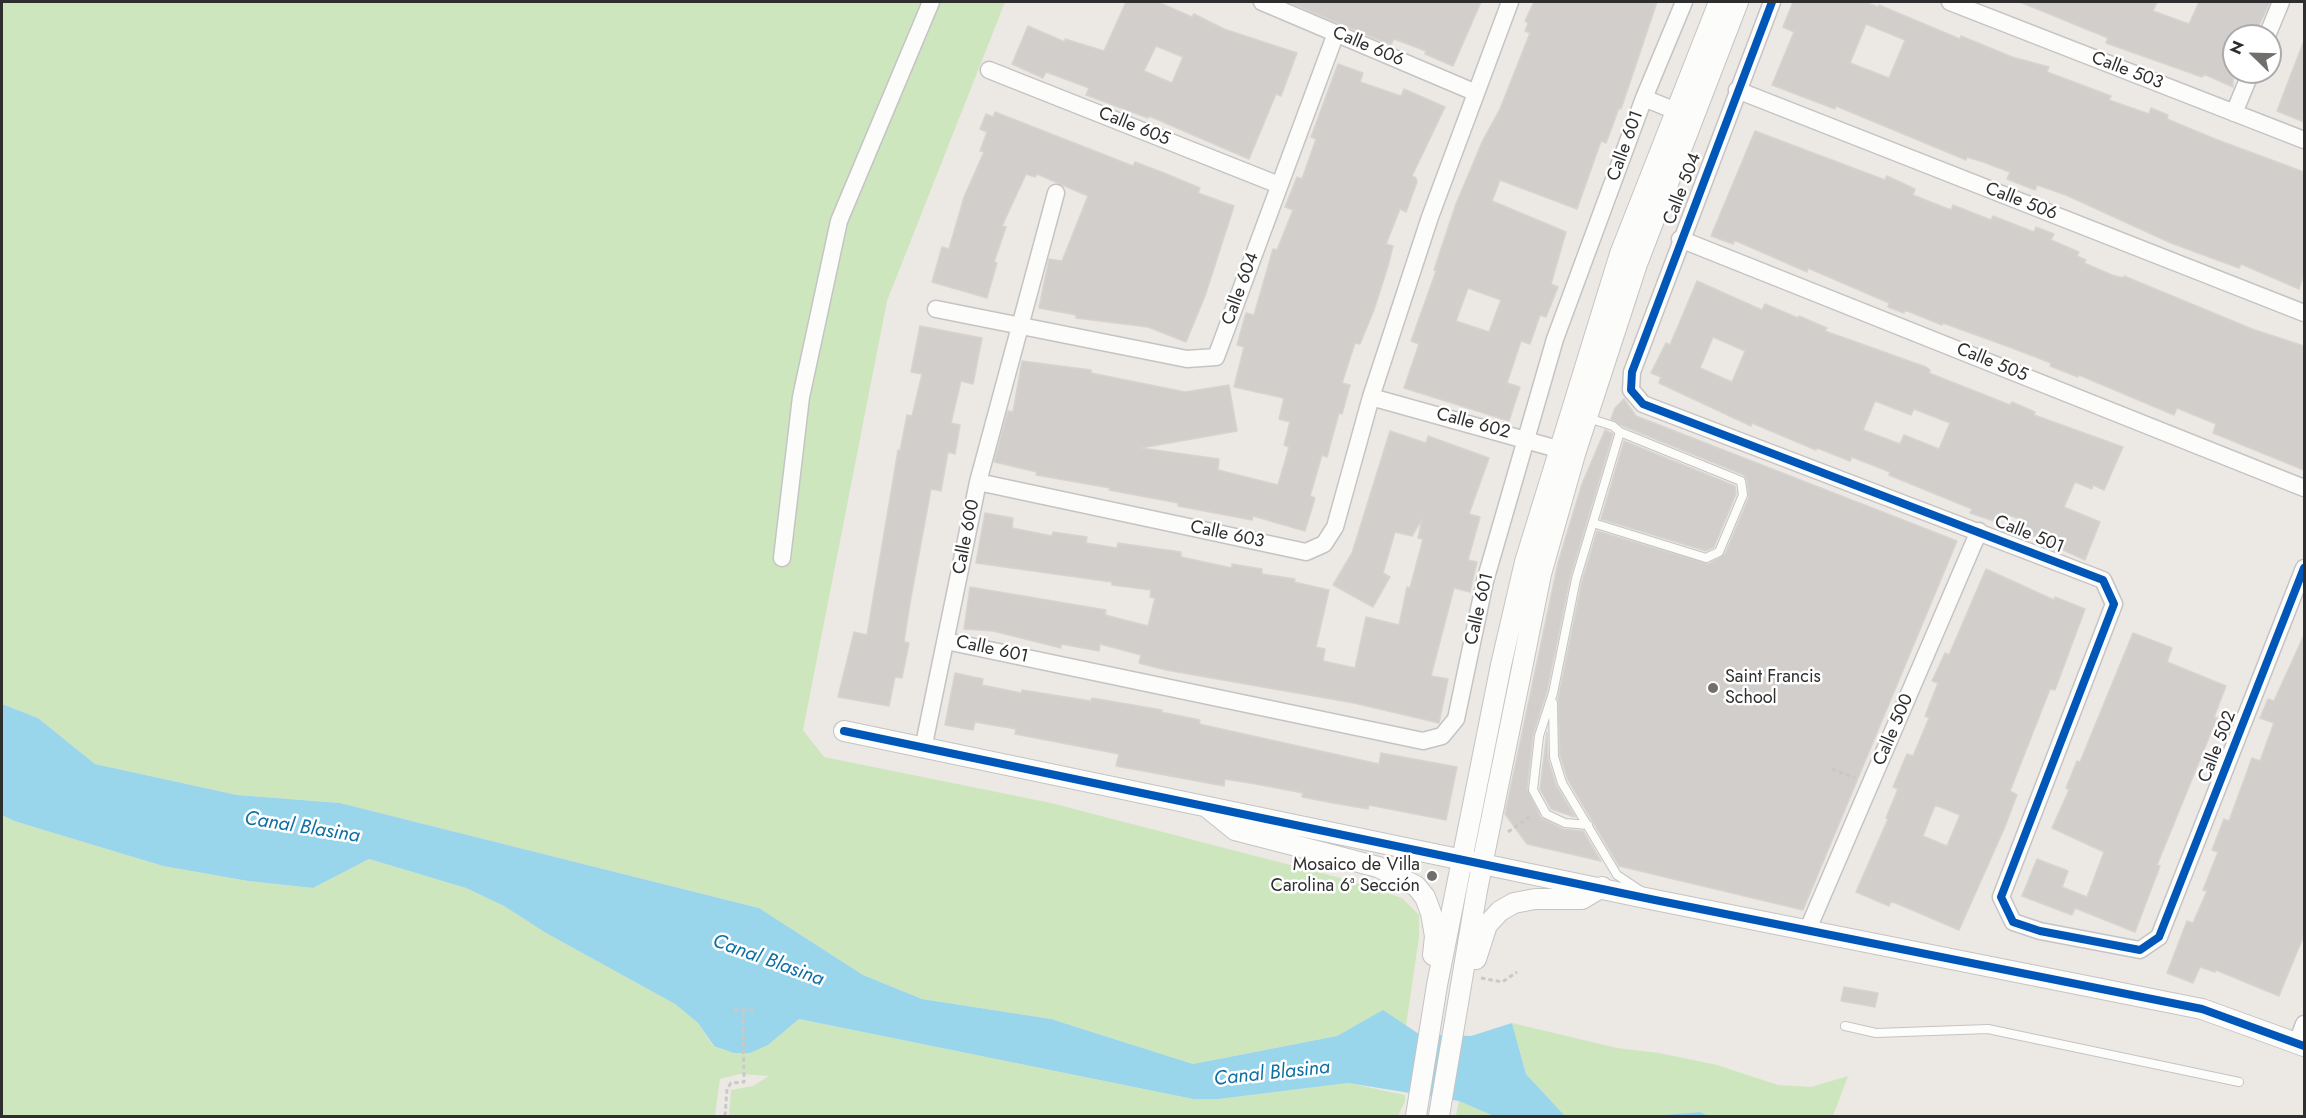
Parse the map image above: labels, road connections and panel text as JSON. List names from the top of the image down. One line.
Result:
{"streets":{"street":["Calle 606","Calle 503","Calle 605","Calle 601","Calle 504","Calle 506","Calle 604","Calle 505","Calle 602","Calle 603","Calle 501","Calle 600","Calle 500","Calle 502"]},"crossings":[["Calle 606","Calle 604"],["Calle 605","Calle 604"],["Calle 601","Calle 602"],["Calle 601","Calle 600"],["Calle 504","Calle 506"],["Calle 504","Calle 505"],["Calle 504","Calle 501"],["Calle 604","Calle 600"],["Calle 602","Calle 603"],["Calle 603","Calle 600"],["Calle 501","Calle 500"],["Calle 501","Calle 502"]],"water":["Canal Blasina"],"places":["Saint Francis School","Mosaico de Villa Carolina 6ª Sección"],"north":"top left"}
